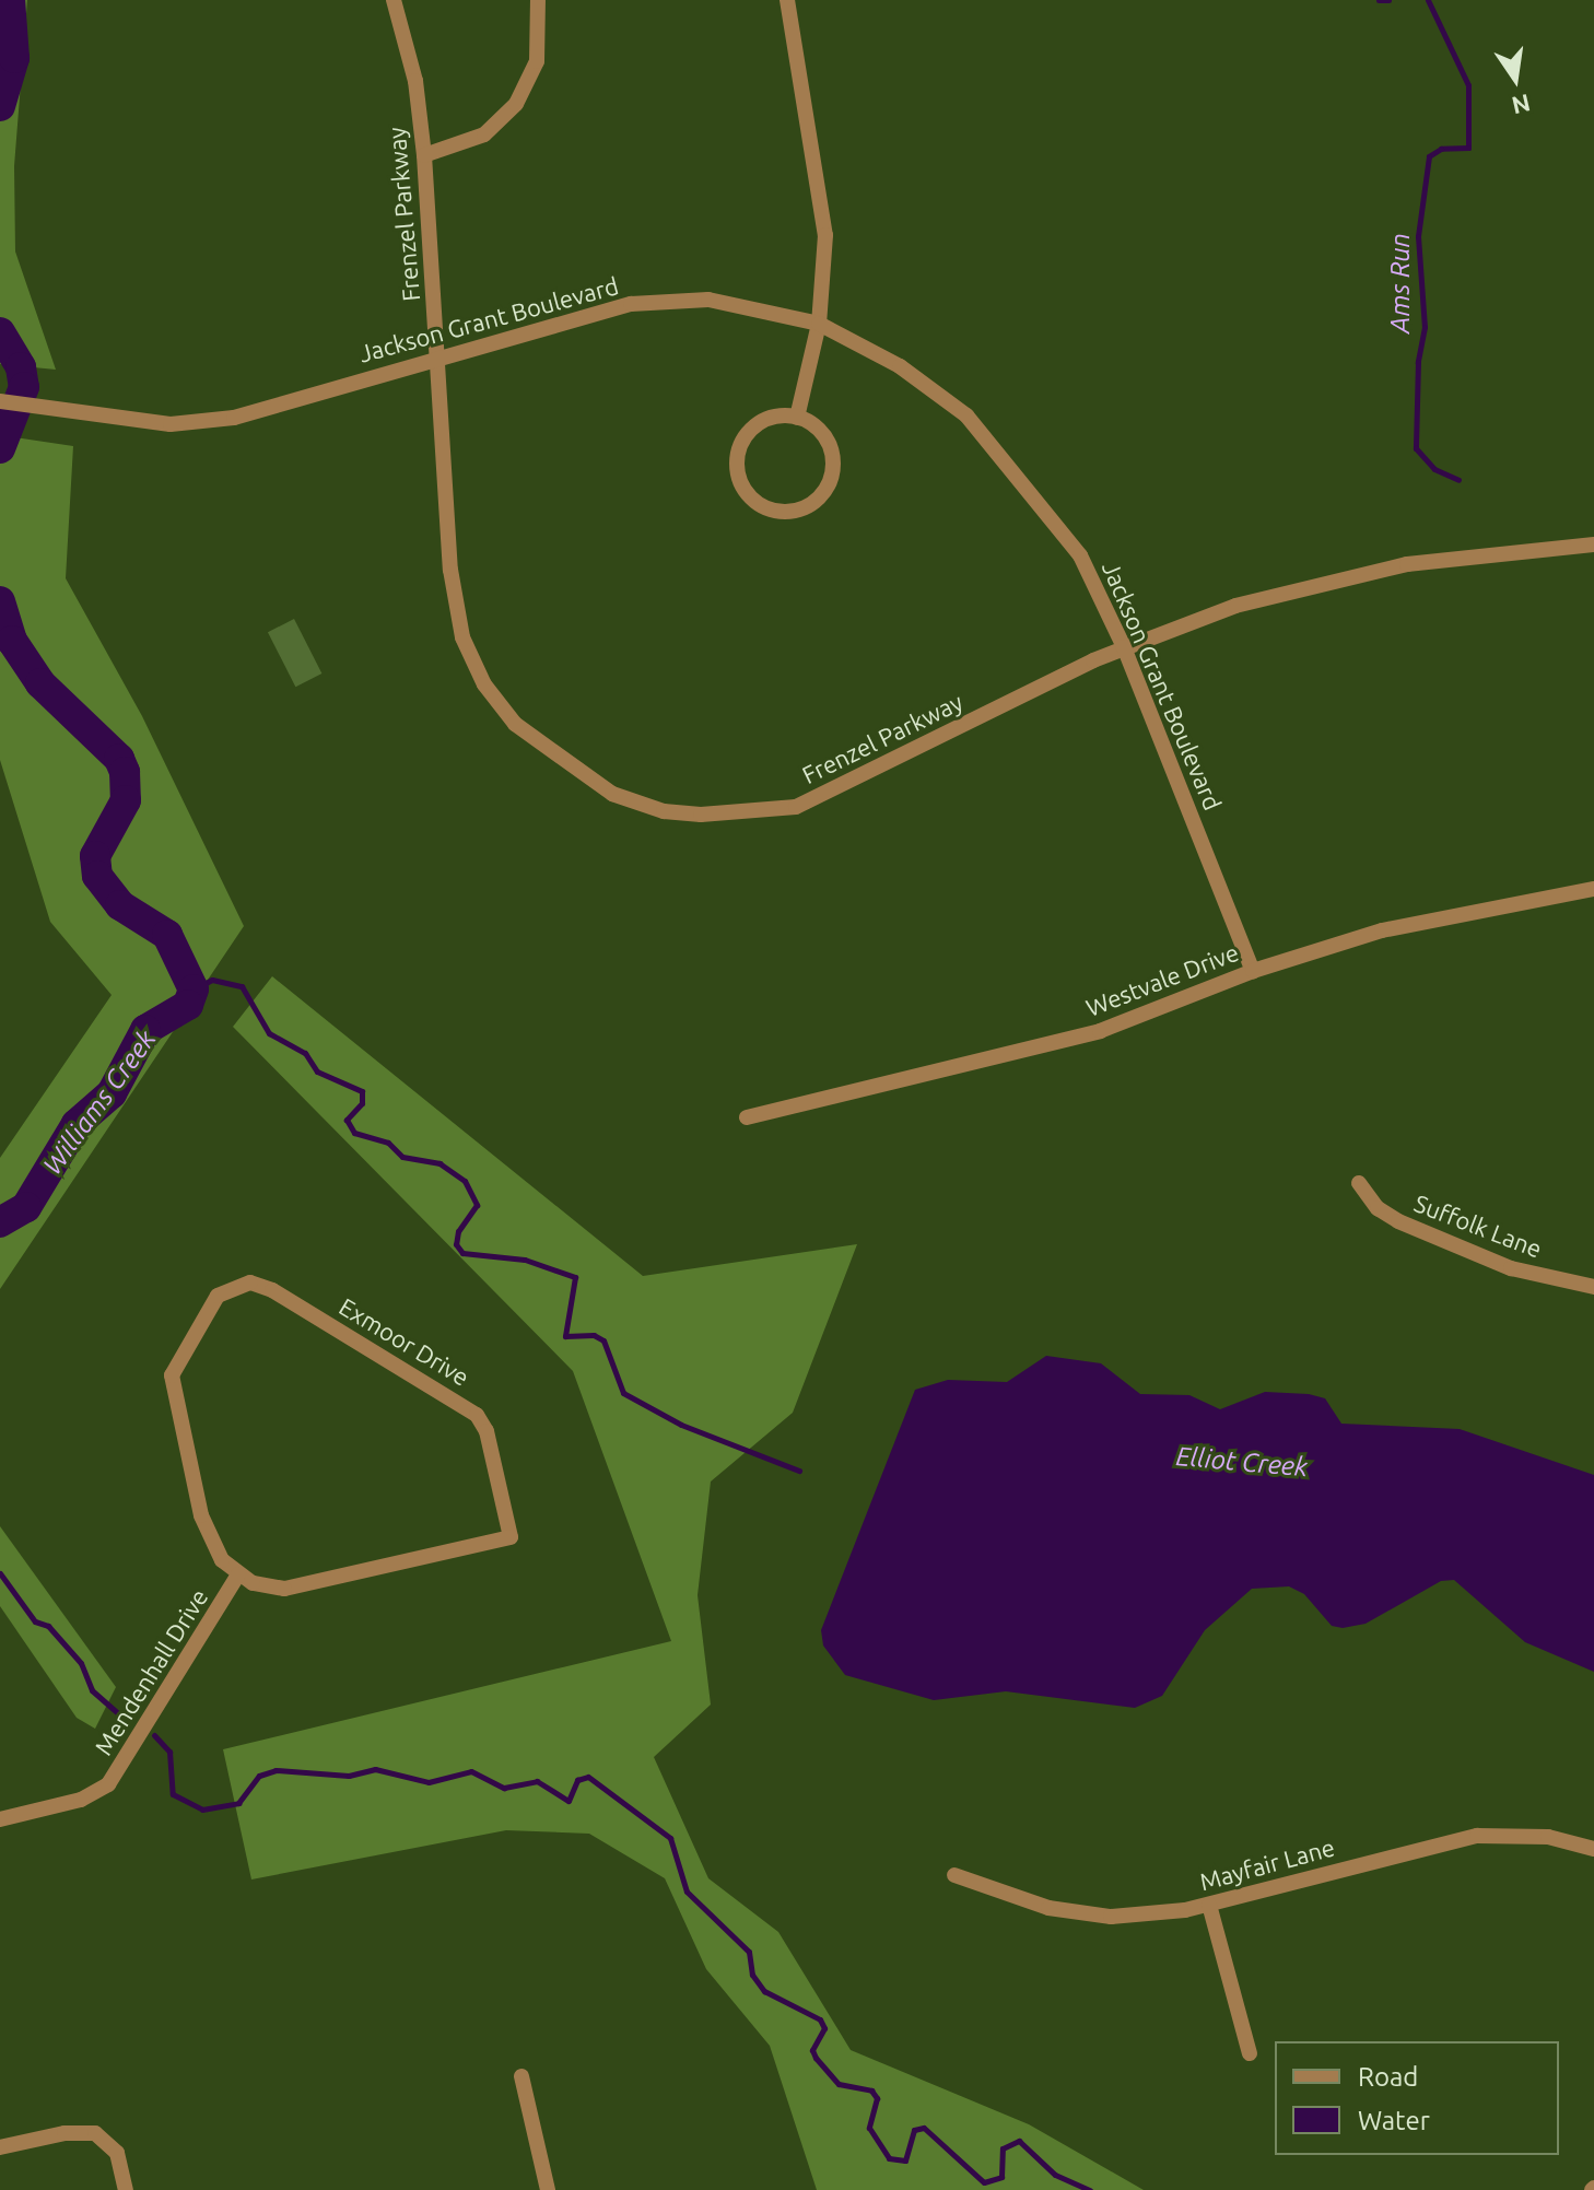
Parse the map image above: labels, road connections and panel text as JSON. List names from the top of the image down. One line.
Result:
{"streets":{"street":["Frenzel Parkway","Jackson Grant Boulevard","Westvale Drive","Suffolk Lane","Exmoor Drive","Mendenhall Drive","Mayfair Lane"]},"crossings":[["Frenzel Parkway","Jackson Grant Boulevard"],["Jackson Grant Boulevard","Westvale Drive"],["Exmoor Drive","Mendenhall Drive"]],"water":["Ams Run","Williams Creek","Elliot Creek"],"legend":["Road","Water"],"north":"bottom"}
